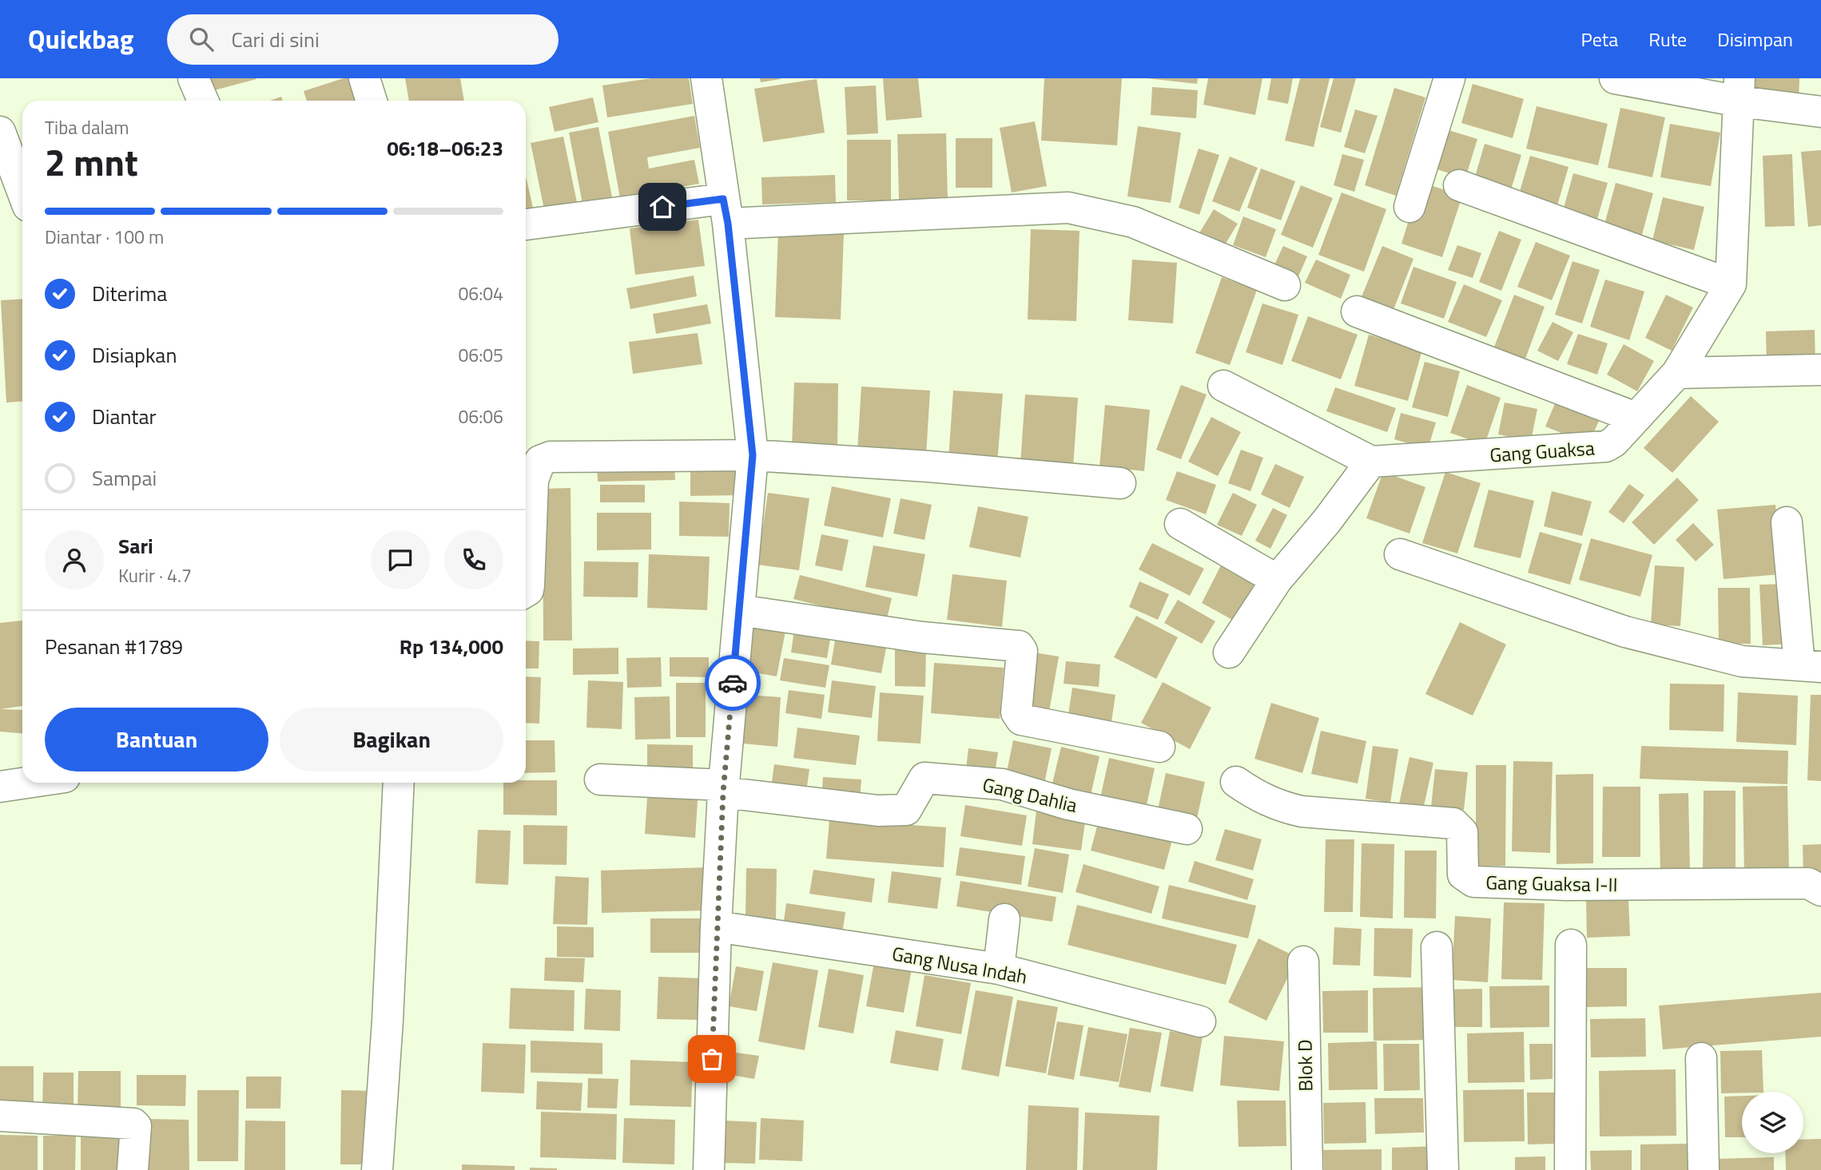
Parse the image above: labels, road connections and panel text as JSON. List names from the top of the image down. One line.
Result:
{"streets":{"street":["Gang Guaksa","Gang Dahlia","Gang Guaksa I-II","Gang Nusa Indah","Blok D"]},"page":{"header":"Quickbag","search":"Cari di sini","nav":["Peta","Rute","Disimpan"],"heading":["2 mnt","Tiba dalam","06:18–06:23"],"panel":["Sari","Kurir · 4.7","Pesanan #1789","Rp 134,000"],"bar":"Diantar · 100 m","list":[["Diterima","06:04"],["Disiapkan","06:05"],["Diantar","06:06"],"Sampai"],"buttons":["Bantuan","Bagikan"]}}
